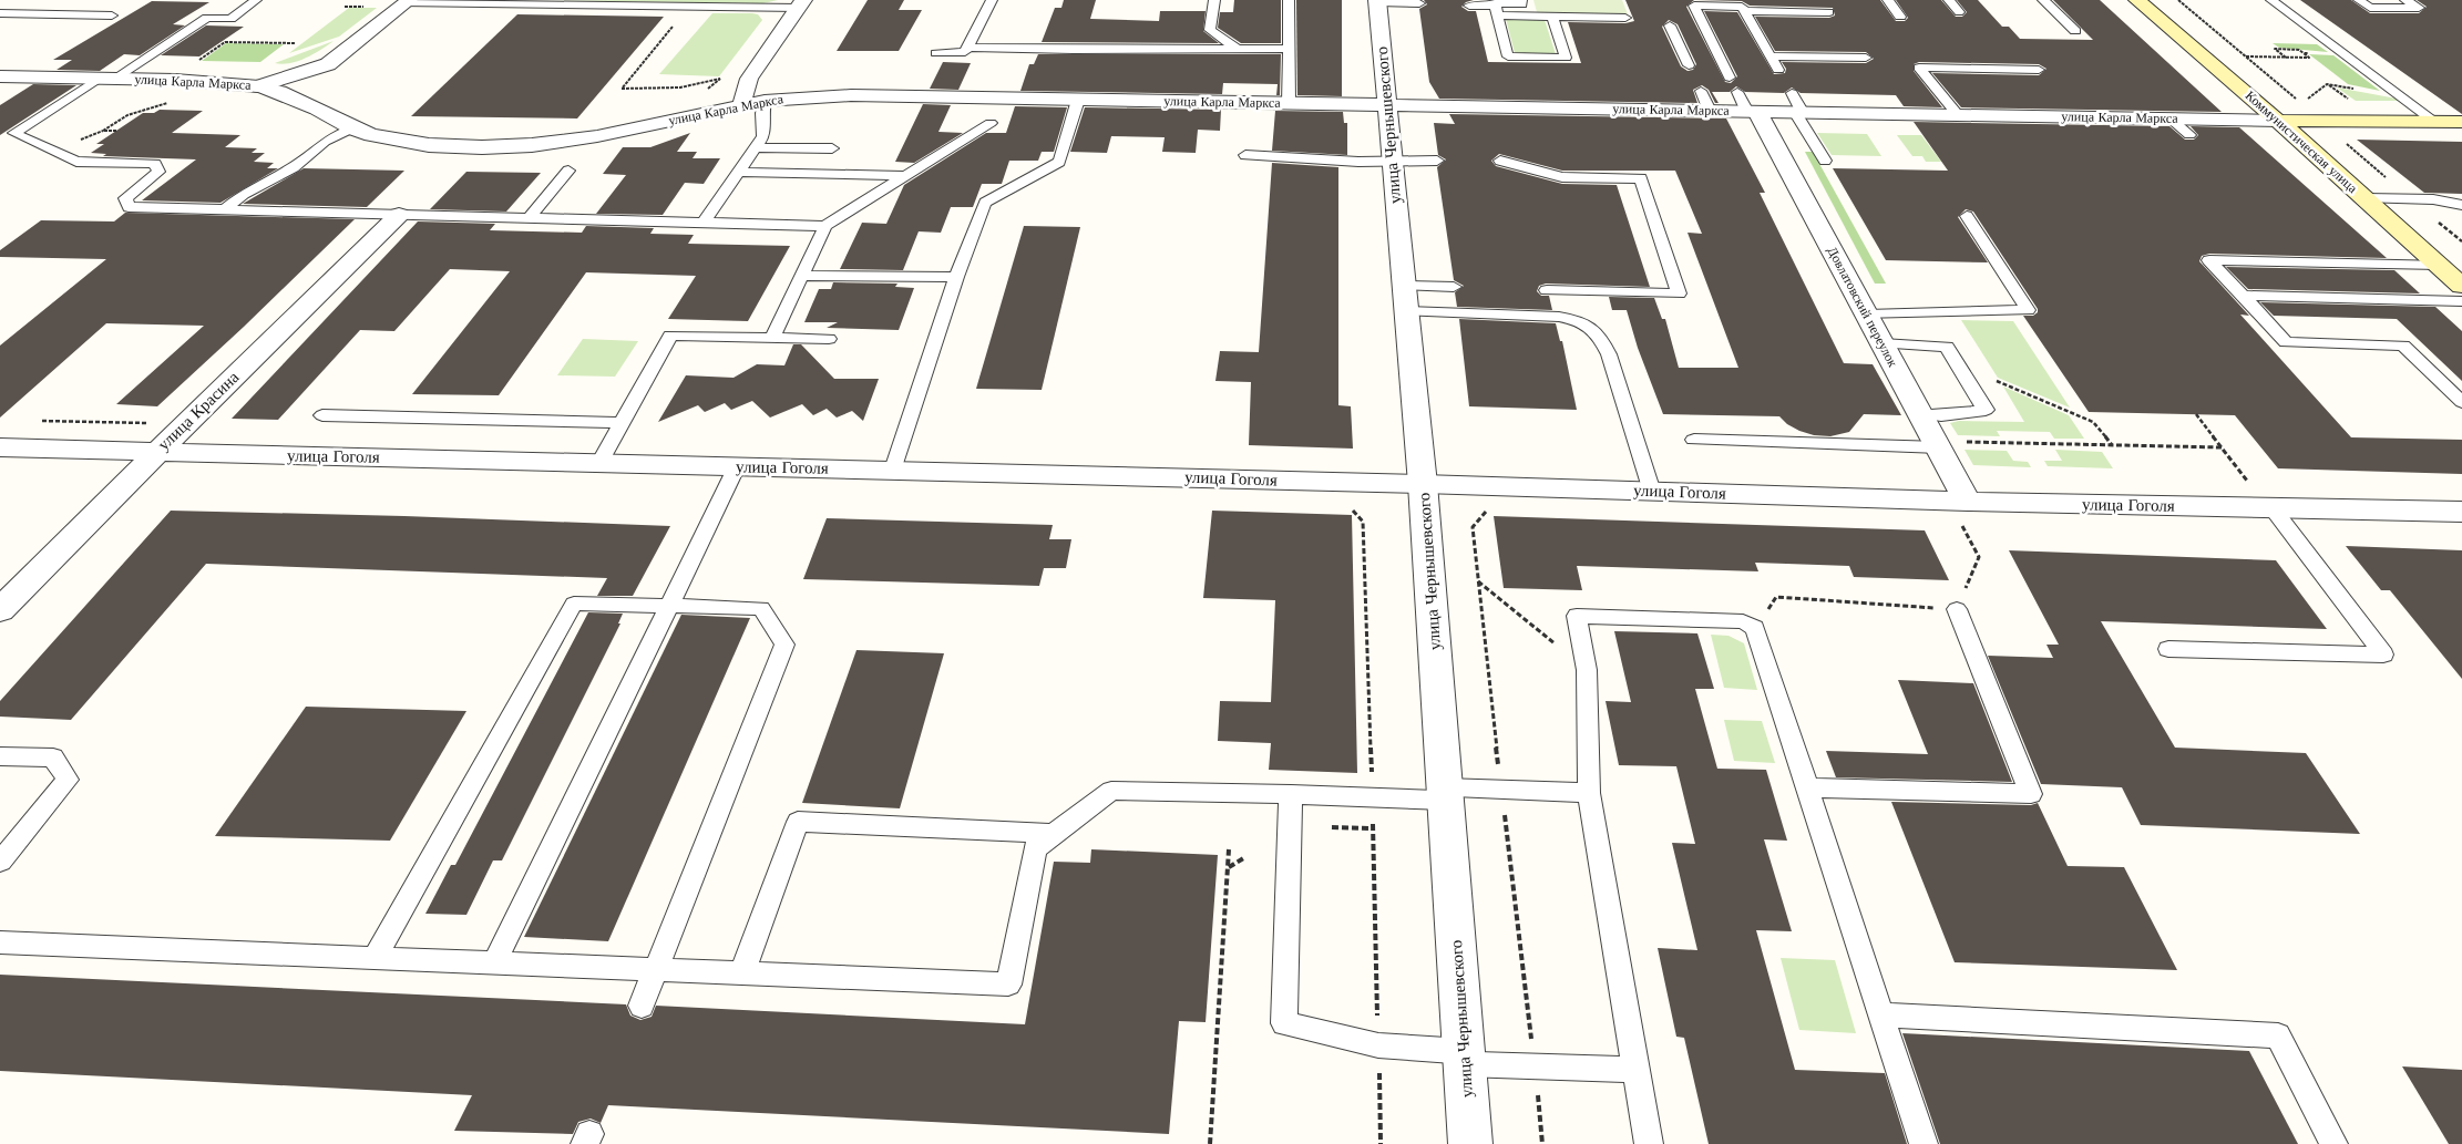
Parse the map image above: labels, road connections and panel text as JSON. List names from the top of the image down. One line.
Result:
{"streets":{"main road":["улица Карла Маркса","Коммунистическая улица"],"street":["улица Чернышевского","Довлатовский переулок","улица Красина","улица Гоголя"]},"crossings":[["улица Карла Маркса","улица Чернышевского"],["улица Карла Маркса","Коммунистическая улица"],["улица Карла Маркса","Довлатовский переулок"],["улица Чернышевского","улица Гоголя"],["Довлатовский переулок","улица Гоголя"],["улица Красина","улица Гоголя"]]}
